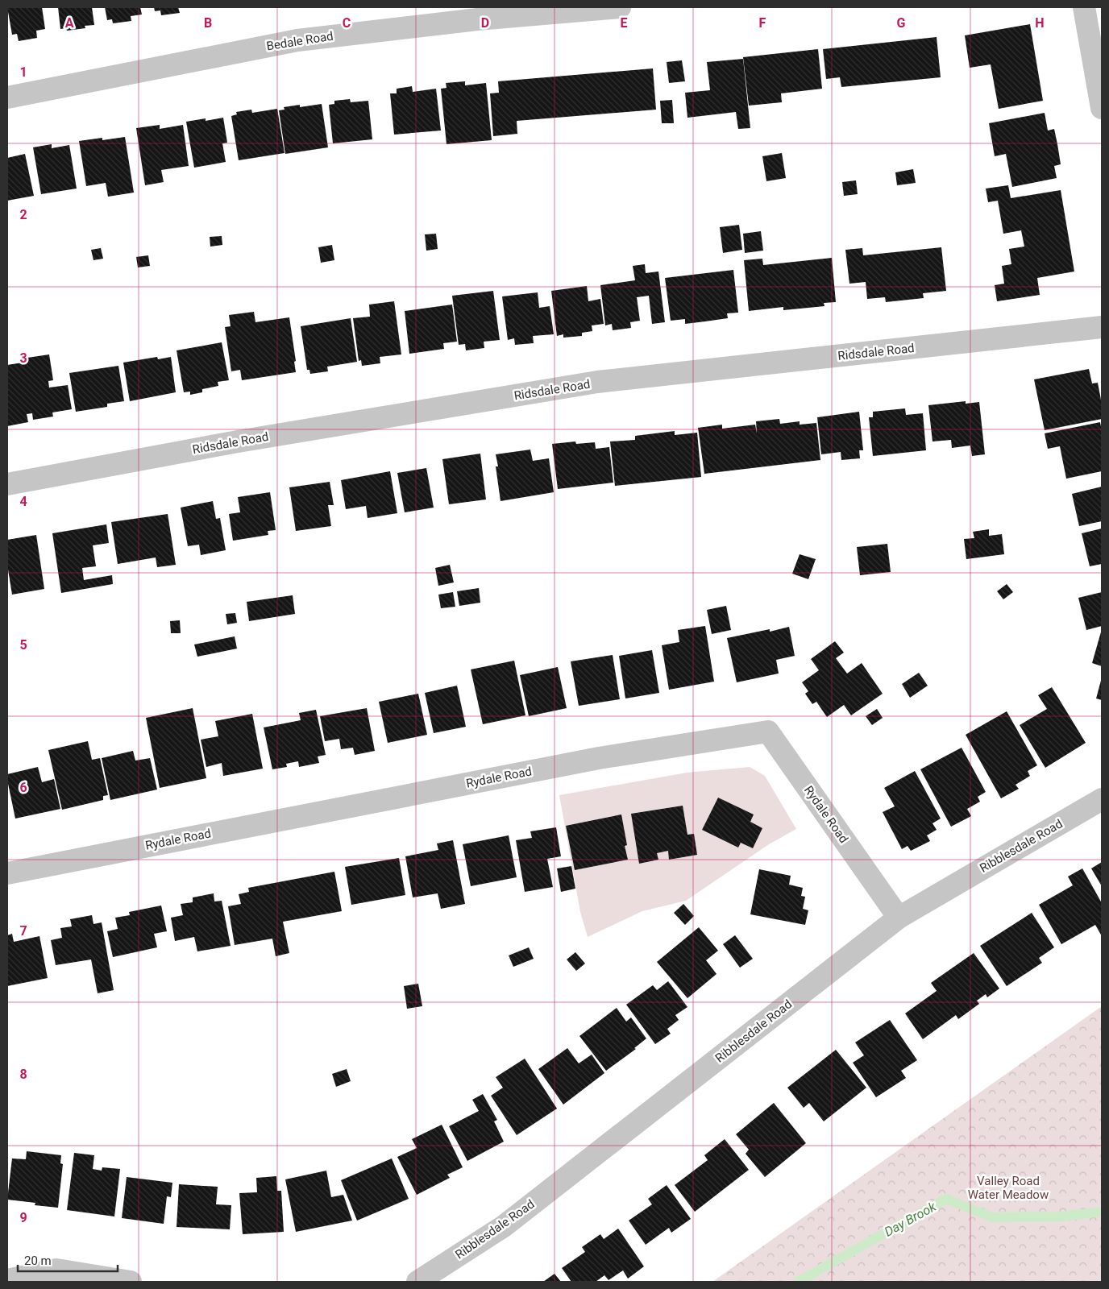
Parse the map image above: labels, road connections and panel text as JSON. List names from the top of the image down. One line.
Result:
{"streets":{"street":["Bedale Road","Ridsdale Road","Rydale Road","Ribblesdale Road"]},"crossings":[["Rydale Road","Ribblesdale Road"]],"water":["Day Brook"],"parks":["Valley Road Water Meadow"],"scale_bar":"20 m","grid":{"columns":["A","B","C","D","E","F","G","H"],"rows":["1","2","3","4","5","6","7","8","9"]}}
